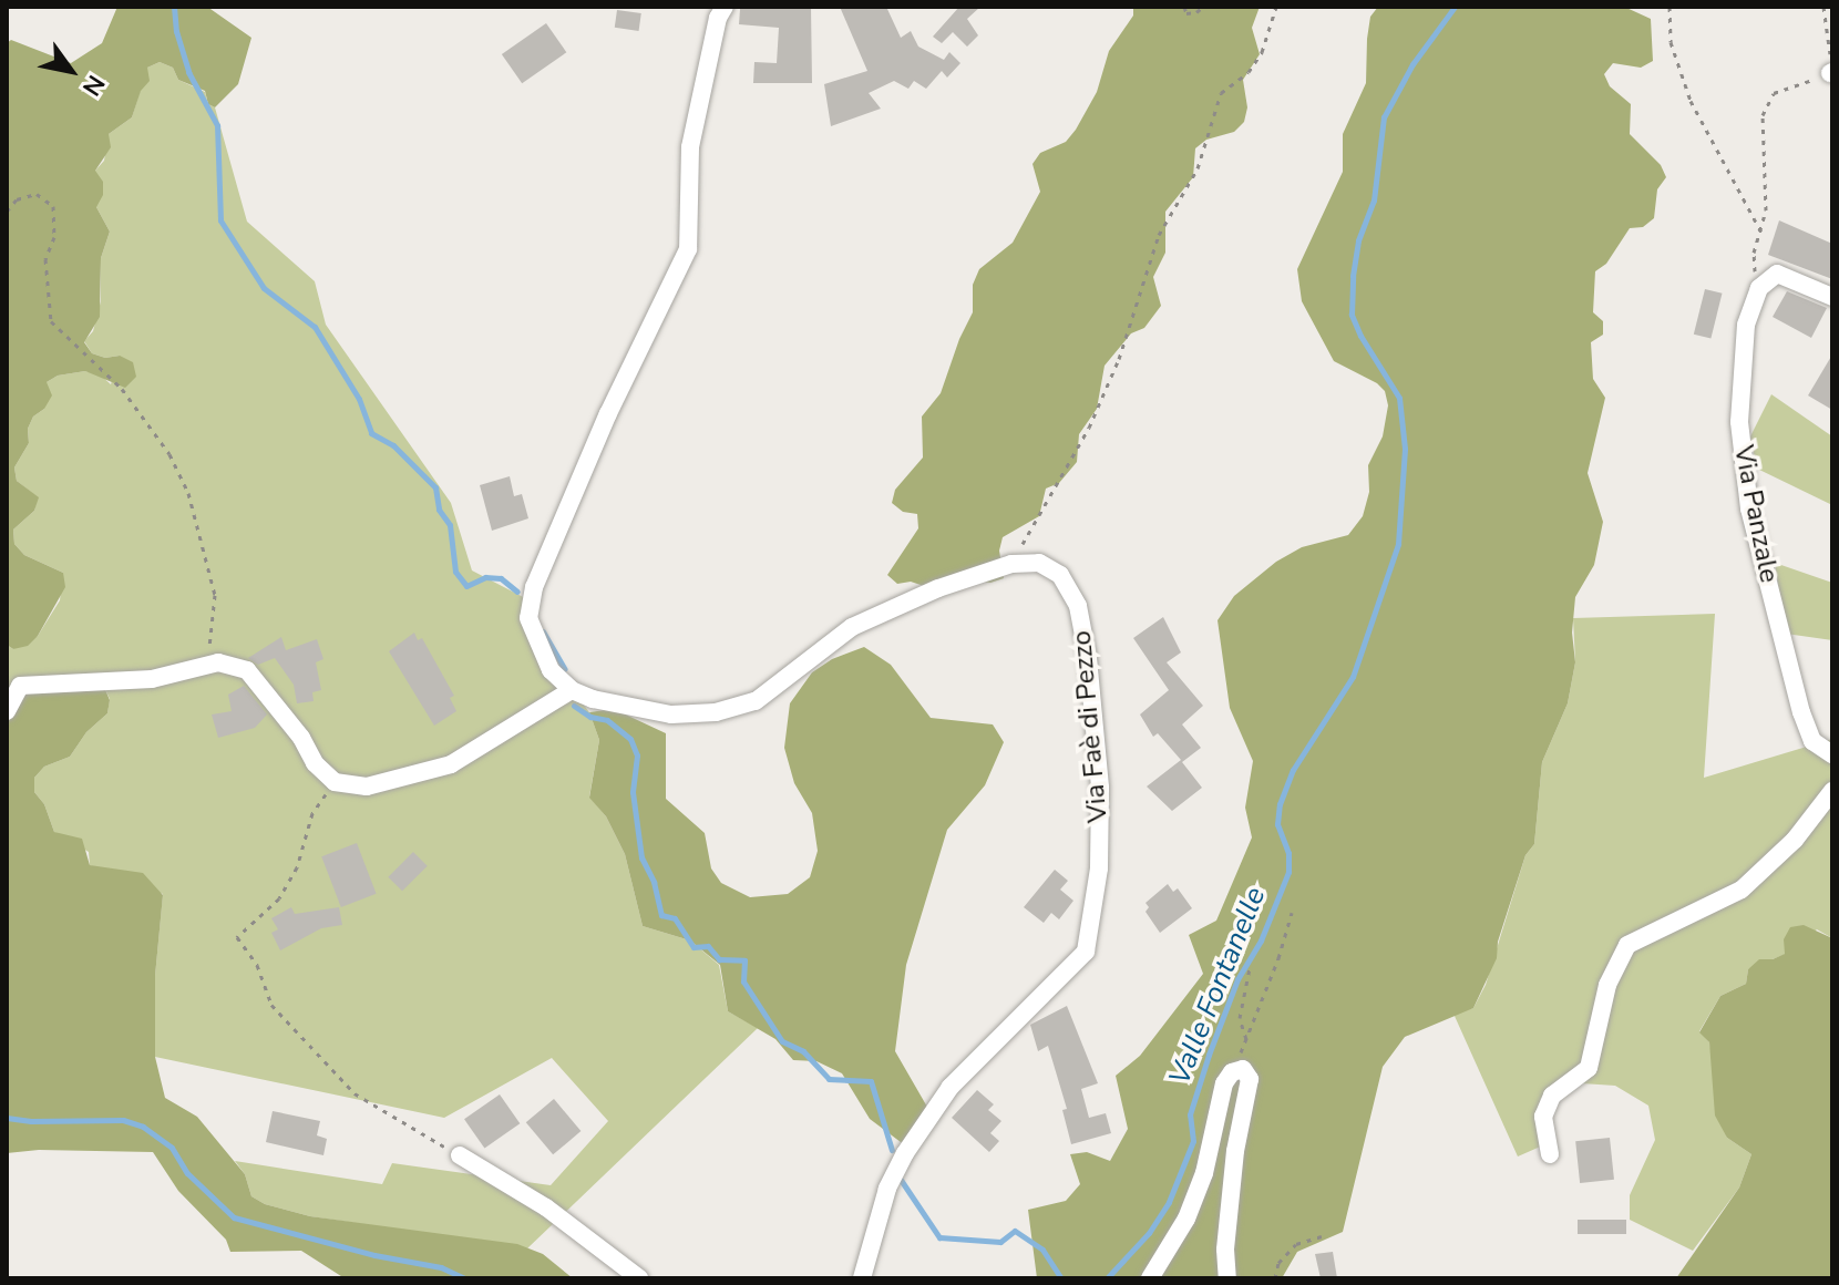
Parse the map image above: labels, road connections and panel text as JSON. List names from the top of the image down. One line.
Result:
{"streets":{"street":["Via Panzale","Via Faè di Pezzo"]},"water":["Valle Fontanelle"],"north":"bottom right"}
